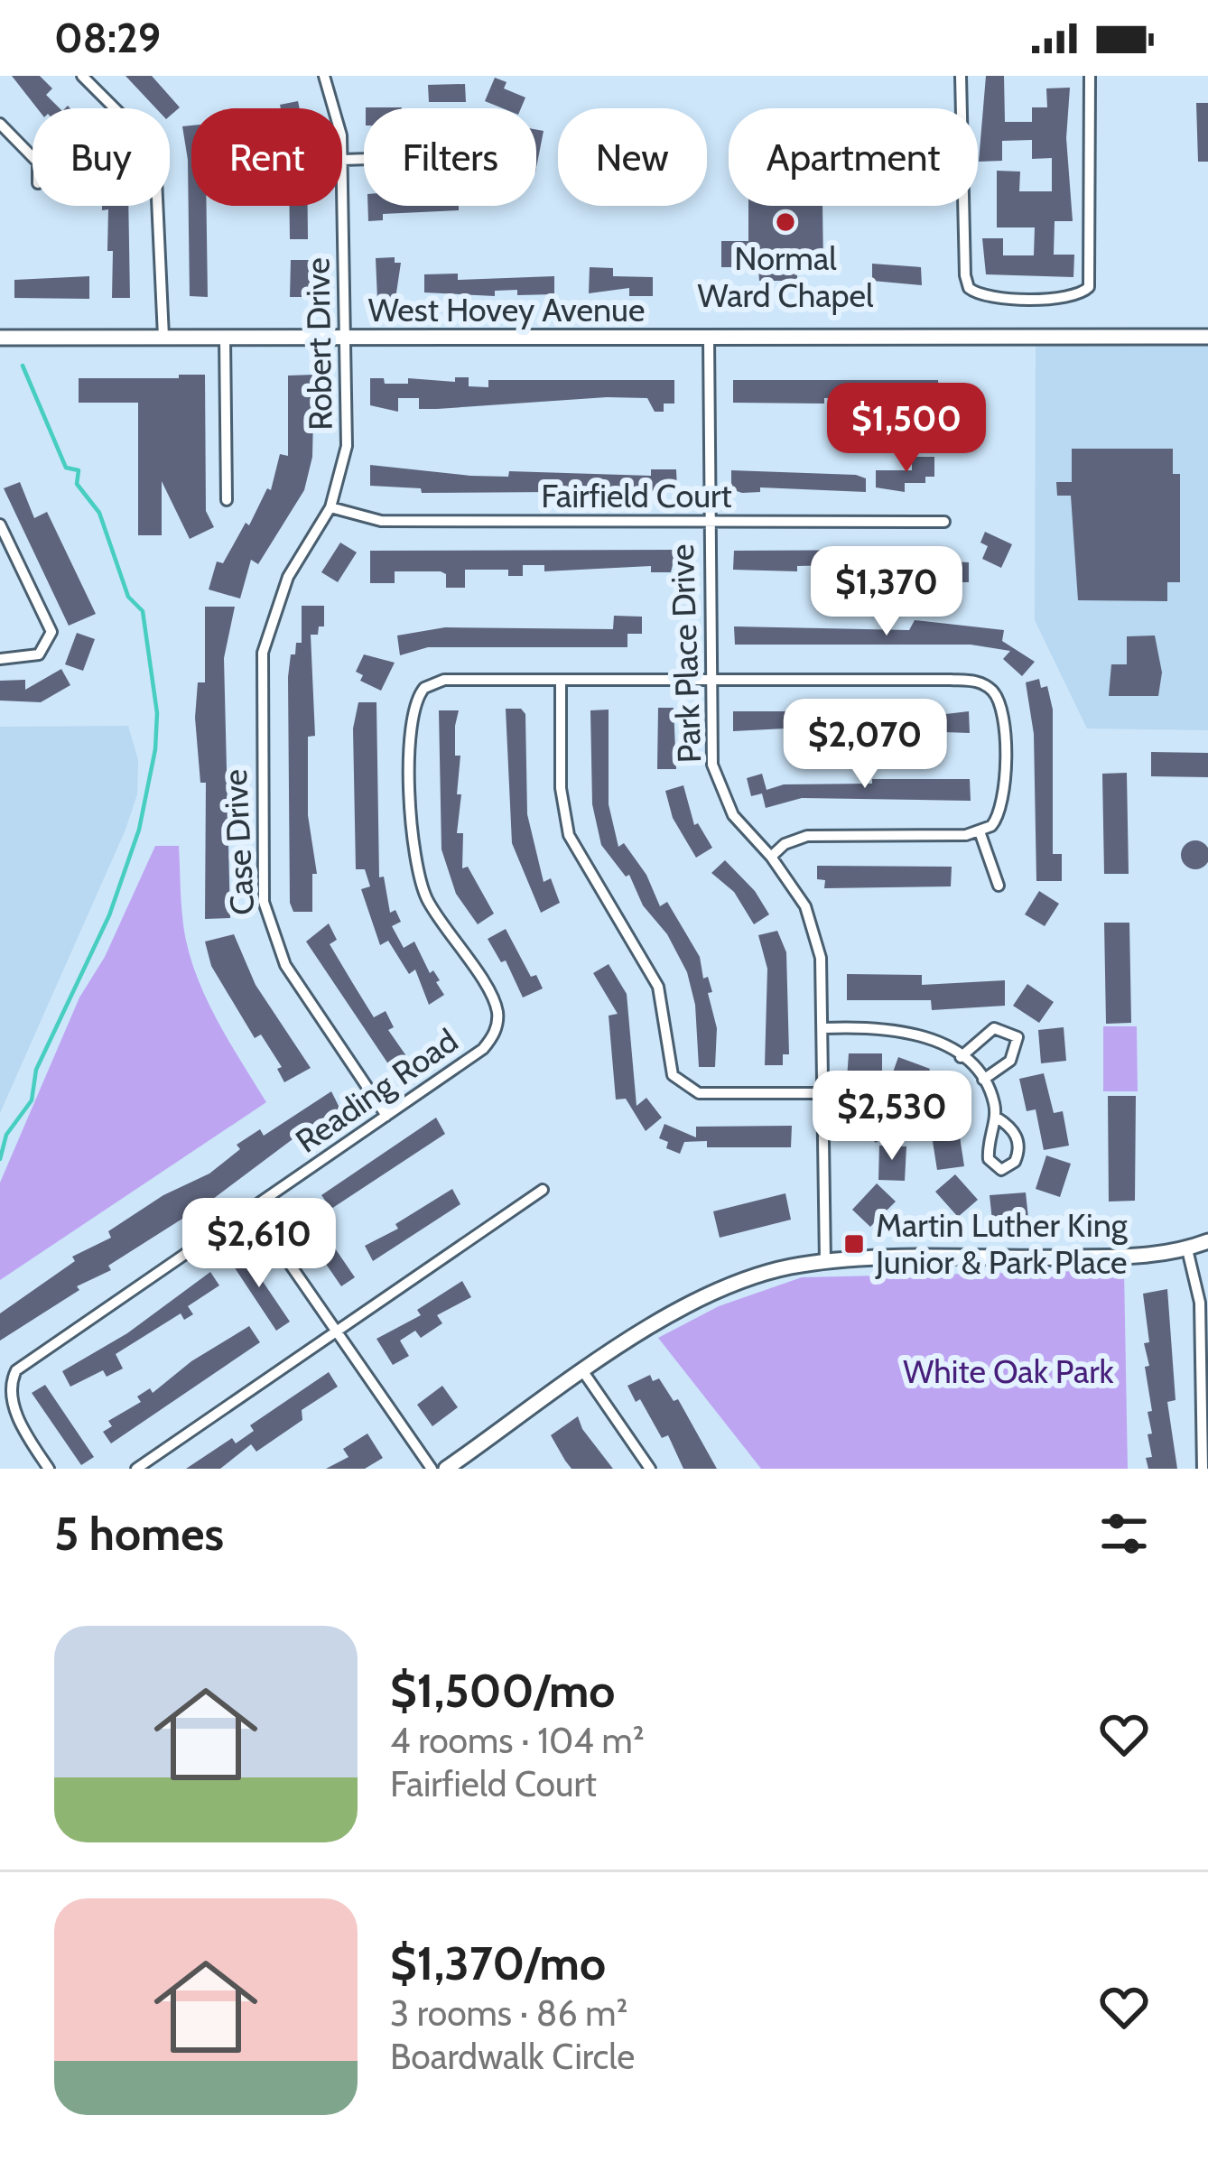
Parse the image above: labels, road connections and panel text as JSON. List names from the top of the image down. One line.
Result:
{"streets":{"street":["West Hovey Avenue","Robert Drive","Fairfield Court","Park Place Drive","Case Drive","Reading Road"]},"crossings":[["West Hovey Avenue","Robert Drive"],["West Hovey Avenue","Park Place Drive"],["Robert Drive","Fairfield Court"],["Robert Drive","Case Drive"],["Fairfield Court","Park Place Drive"],["Case Drive","Reading Road"]],"parks":["White Oak Park"],"places":{"other":["Normal Ward Chapel"],"transit":["Martin Luther King Junior & Park Place"]},"page":{"status":"08:29","chip":["Buy","Rent","Filters","New","Apartment"],"price":["$1,500","$1,370","$2,070","$2,530","$2,610"],"heading":"5 homes","list":[{"name":"$1,500/mo","note":"4 rooms · 104 m² · Fairfield Court"},{"name":"$1,370/mo","note":"3 rooms · 86 m² · Boardwalk Circle"}]}}
